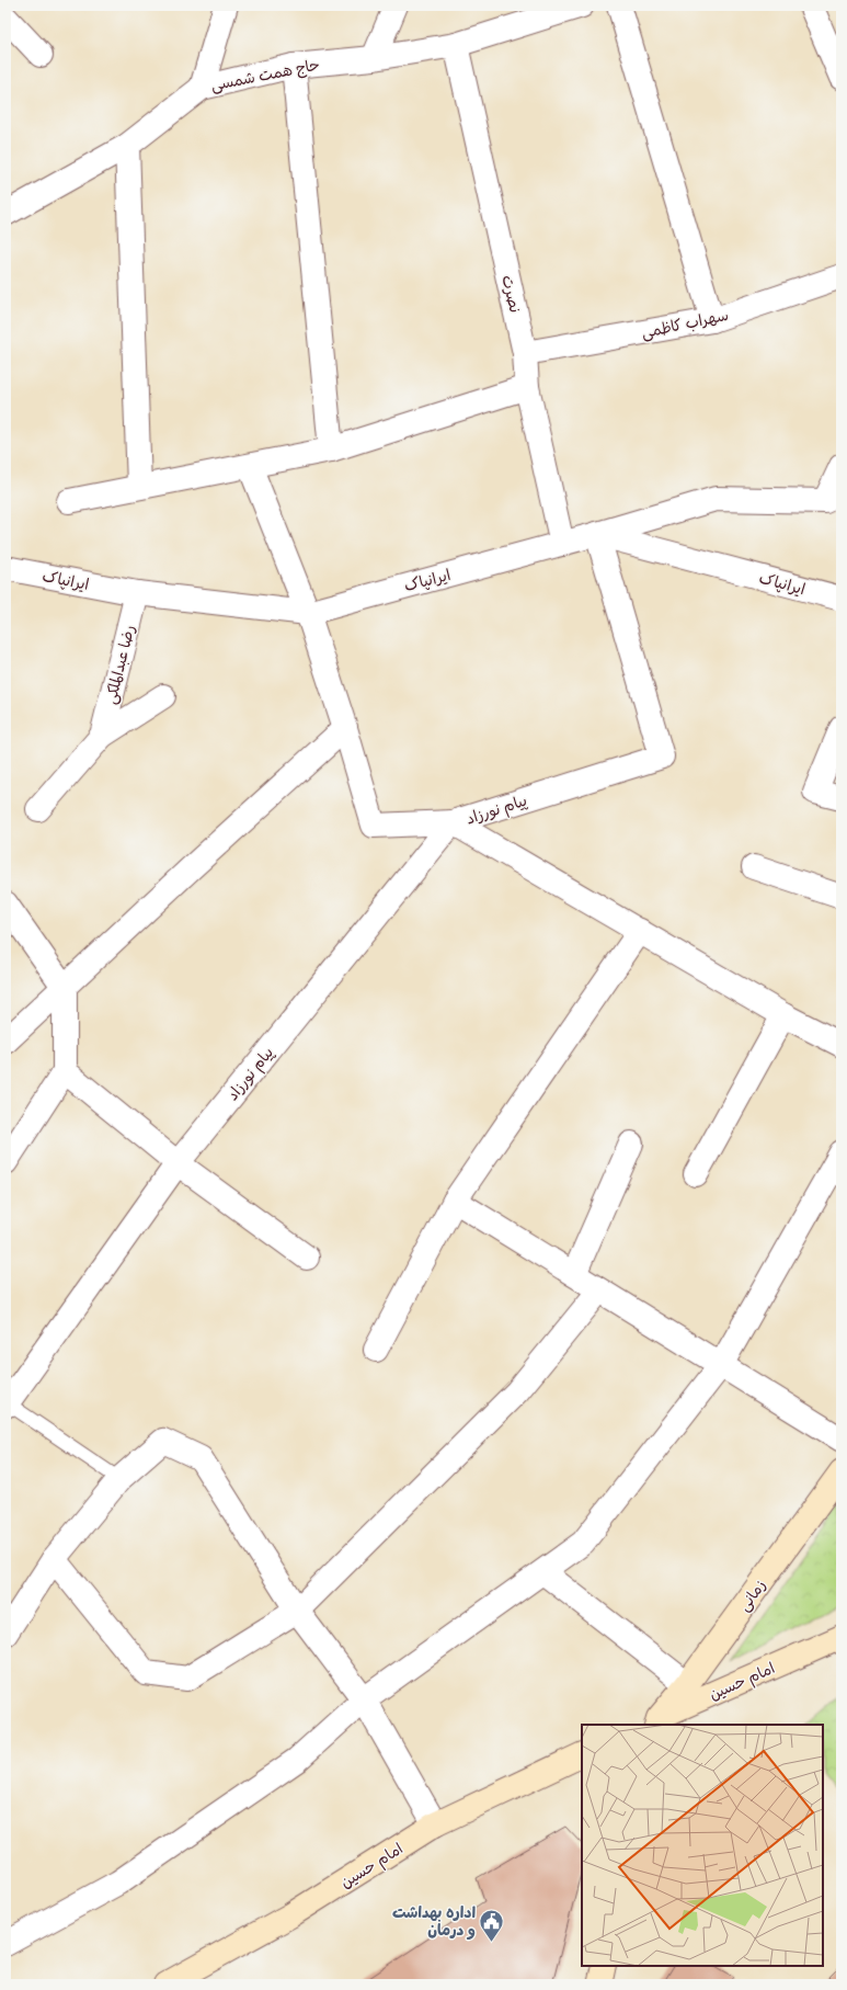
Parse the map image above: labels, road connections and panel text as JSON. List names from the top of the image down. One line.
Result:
{"streets":{"main road":["زمانی","امام حسین"],"street":["حاج همت شمسی","نصرت","سهراب کاظمی","ایرانپاک","رضا عبدالملکی","پیام نورزاد"]},"crossings":[["حاج همت شمسی","نصرت"],["نصرت","سهراب کاظمی"],["نصرت","ایرانپاک"],["ایرانپاک","رضا عبدالملکی"],["ایرانپاک","پیام نورزاد"],["زمانی","امام حسین"]],"places":{"public building":["اداره بهداشت و درمان"]}}
